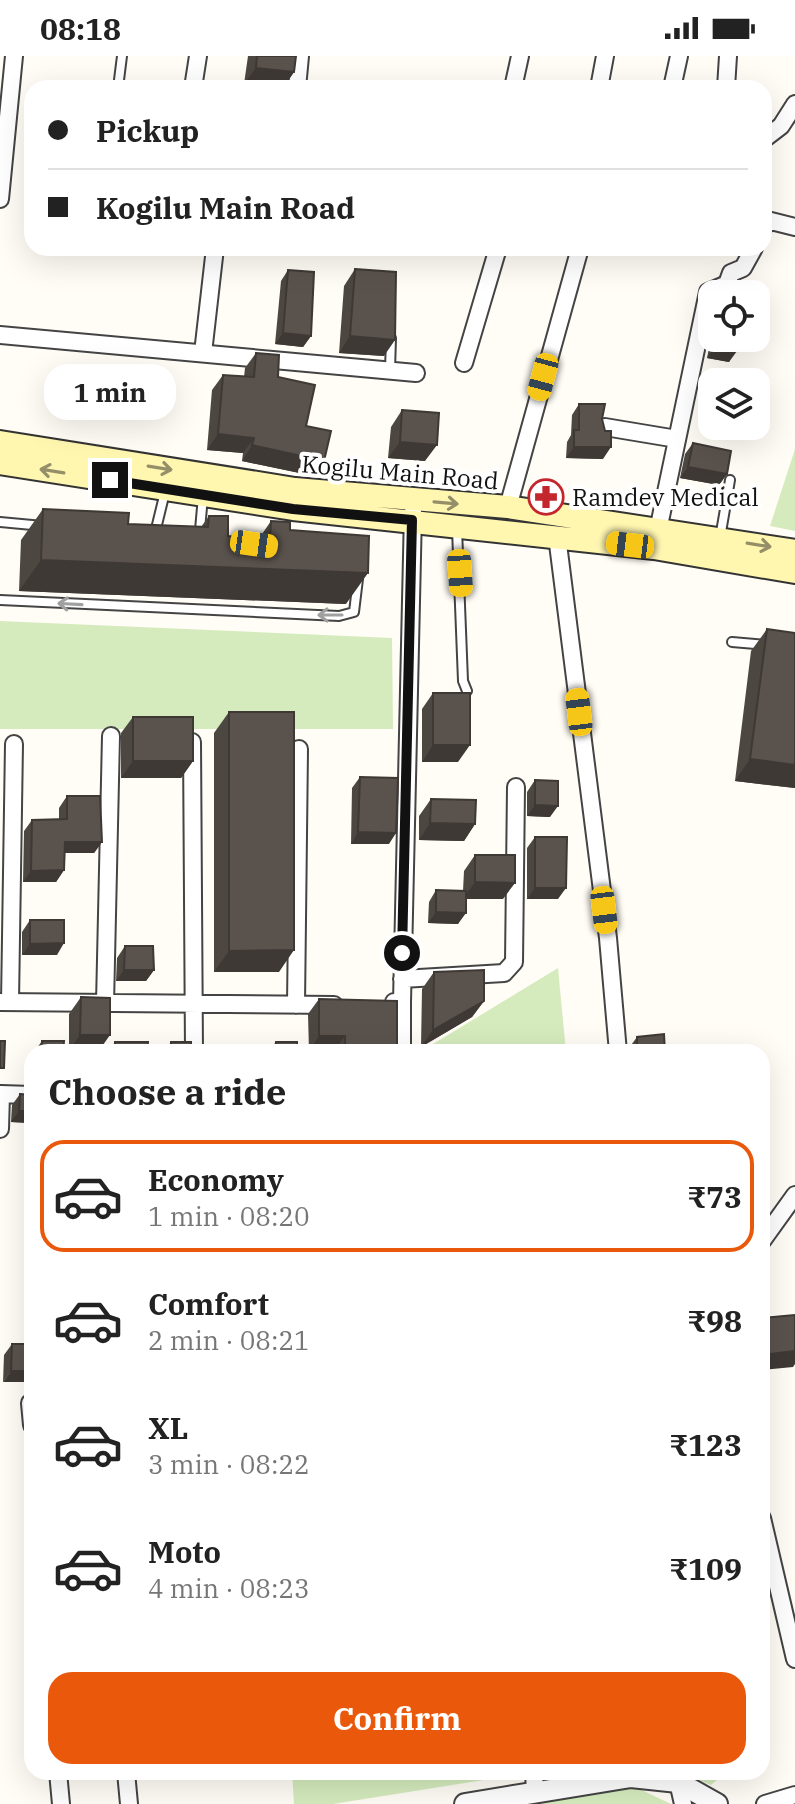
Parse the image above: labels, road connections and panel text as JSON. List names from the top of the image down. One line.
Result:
{"streets":{"main road":["Kogilu Main Road"]},"places":{"pharmacy":["Ramdev Medical"]},"page":{"status":"08:18","banner":["Pickup","Kogilu Main Road"],"bubble":"1 min","heading":"Choose a ride","list":[{"name":"Economy","note":"1 min · 08:20","value":"₹73"},{"name":"Comfort","note":"2 min · 08:21","value":"₹98"},{"name":"XL","note":"3 min · 08:22","value":"₹123"},{"name":"Moto","note":"4 min · 08:23","value":"₹109"}],"buttons":"Confirm"}}
